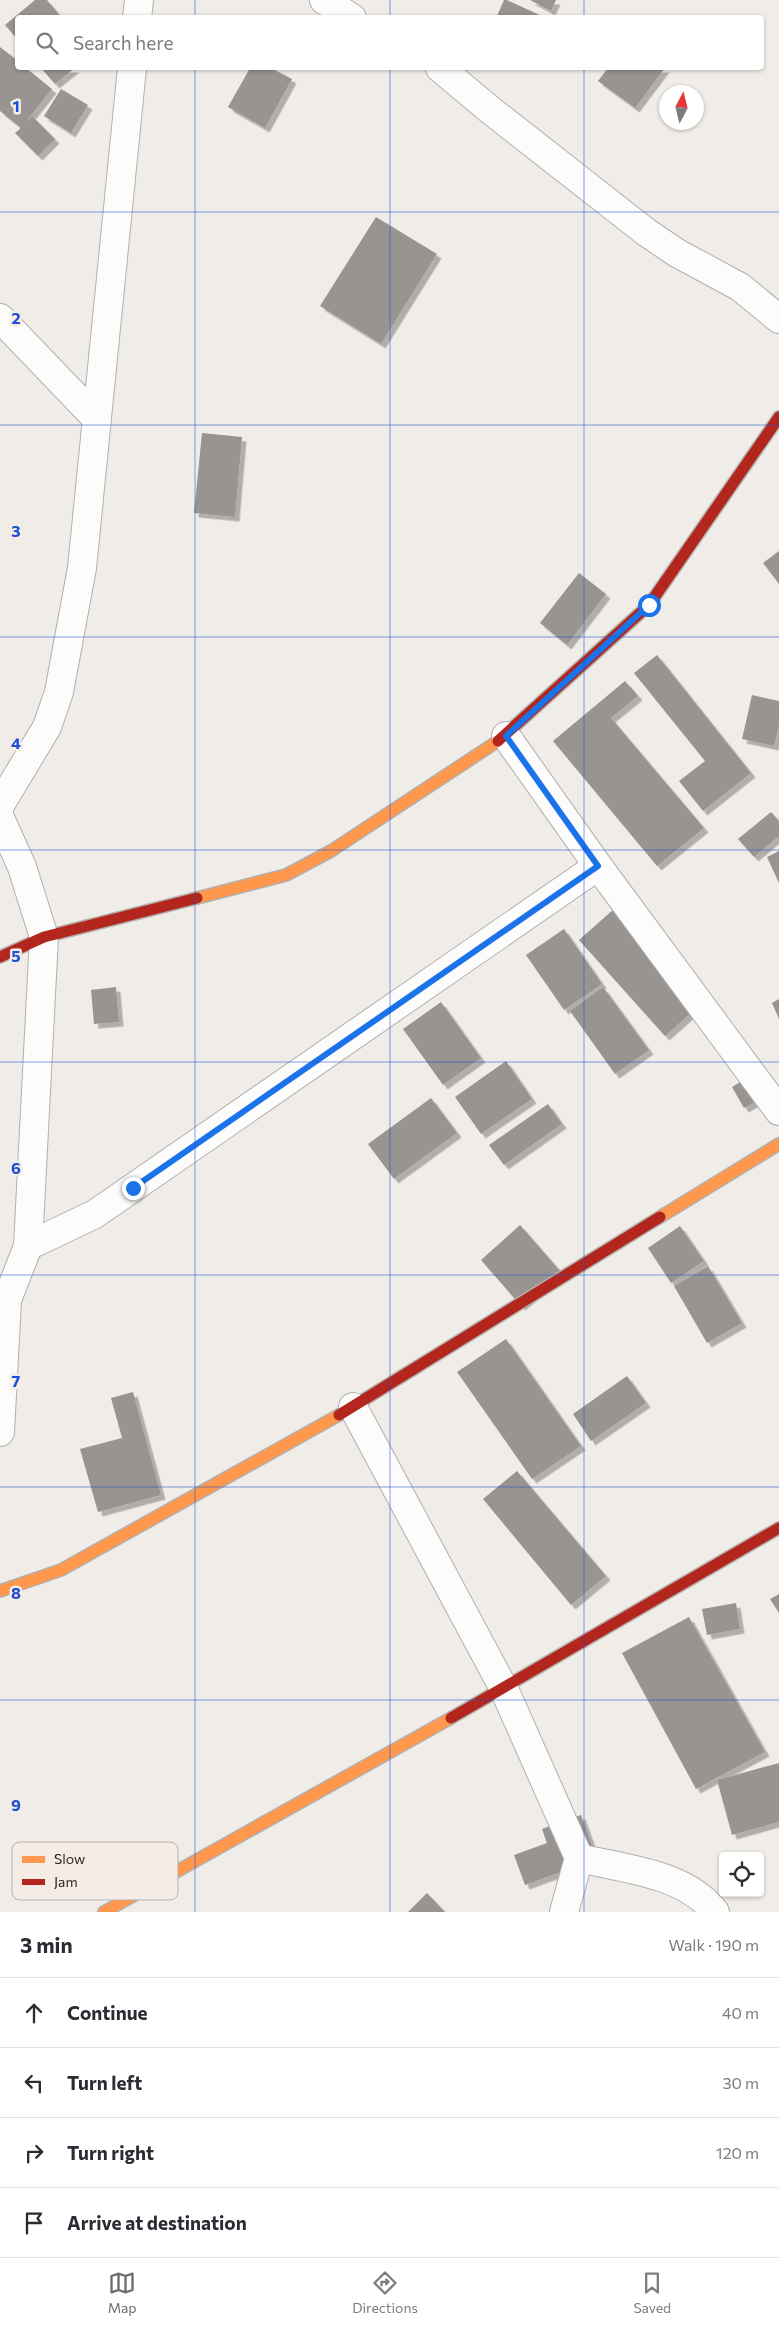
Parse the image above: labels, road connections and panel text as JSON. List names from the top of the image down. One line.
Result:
{"legend":["Slow","Jam"],"north":"top","page":{"search":"Search here","heading":["3 min","Walk · 190 m"],"list":[["Continue","40 m"],["Turn left","30 m"],["Turn right","120 m"],"Arrive at destination"],"nav":["Map","Directions","Saved"]},"grid":{"rows":["1","2","3","4","5","6","7","8","9"]}}
